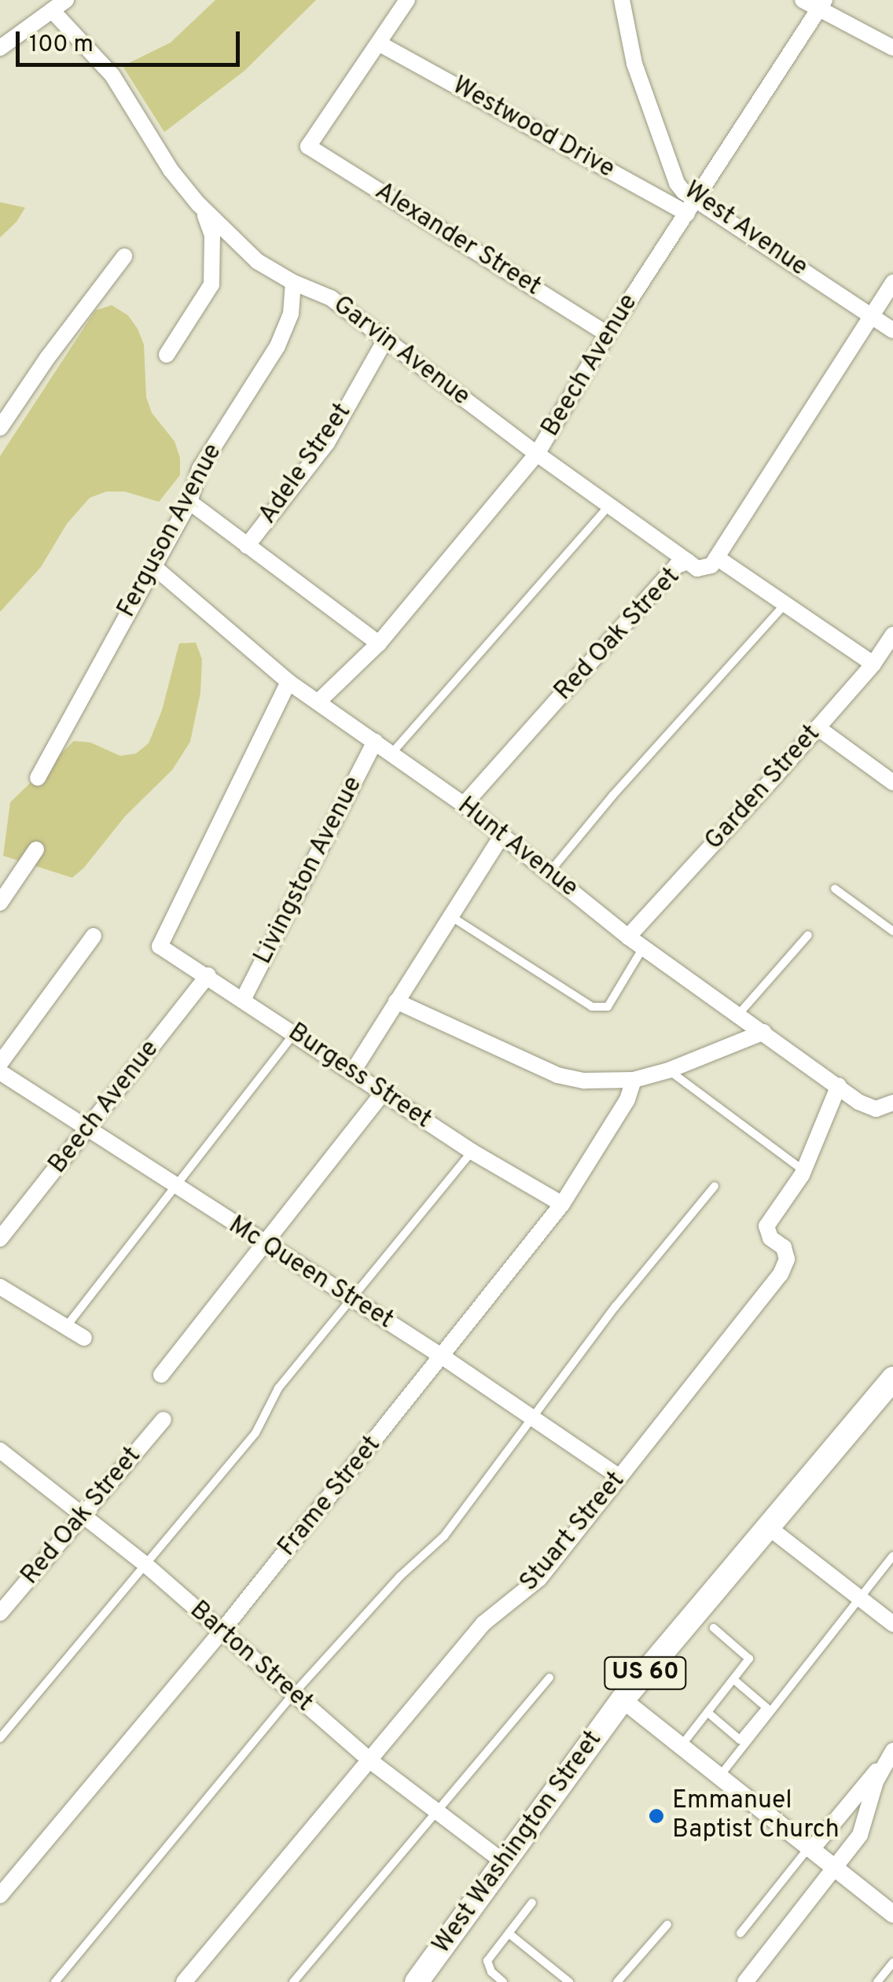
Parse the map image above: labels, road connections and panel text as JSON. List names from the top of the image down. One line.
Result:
{"streets":{"main road":["US 60","West Washington Street"],"street":["Westwood Drive","West Avenue","Alexander Street","Garvin Avenue","Beech Avenue","Adele Street","Ferguson Avenue","Red Oak Street","Garden Street","Hunt Avenue","Livingston Avenue","Burgess Street","Mc Queen Street","Frame Street","Stuart Street","Barton Street"]},"crossings":[["Westwood Drive","West Avenue"],["Westwood Drive","Alexander Street"],["Westwood Drive","Beech Avenue"],["West Avenue","Beech Avenue"],["Alexander Street","Beech Avenue"],["Garvin Avenue","Beech Avenue"],["Garvin Avenue","Adele Street"],["Garvin Avenue","Ferguson Avenue"],["Garvin Avenue","Red Oak Street"],["Beech Avenue","Hunt Avenue"],["Beech Avenue","Burgess Street"],["Beech Avenue","Mc Queen Street"],["Ferguson Avenue","Hunt Avenue"],["Red Oak Street","Hunt Avenue"],["Red Oak Street","Barton Street"],["Garden Street","Hunt Avenue"],["Hunt Avenue","Livingston Avenue"],["Hunt Avenue","Burgess Street"],["Hunt Avenue","Stuart Street"],["Livingston Avenue","Burgess Street"],["Burgess Street","Frame Street"],["Mc Queen Street","Frame Street"],["Mc Queen Street","Stuart Street"],["Frame Street","Barton Street"],["Stuart Street","Barton Street"],["Barton Street","West Washington Street"]],"places":["Emmanuel Baptist Church"],"scale_bar":"100 m"}
